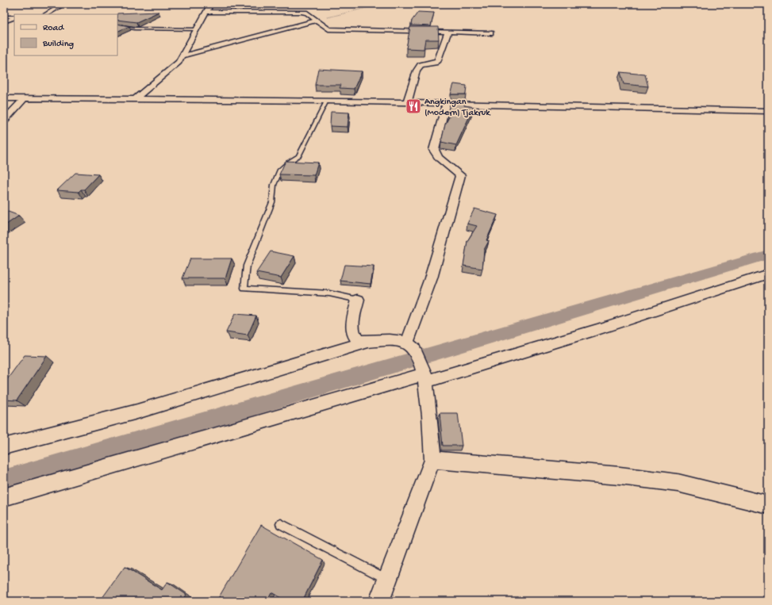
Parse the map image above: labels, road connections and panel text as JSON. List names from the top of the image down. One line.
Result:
{"places":{"restaurant":["Angkingan (Modern) Tjakruk"]},"legend":["Road","Building"]}
